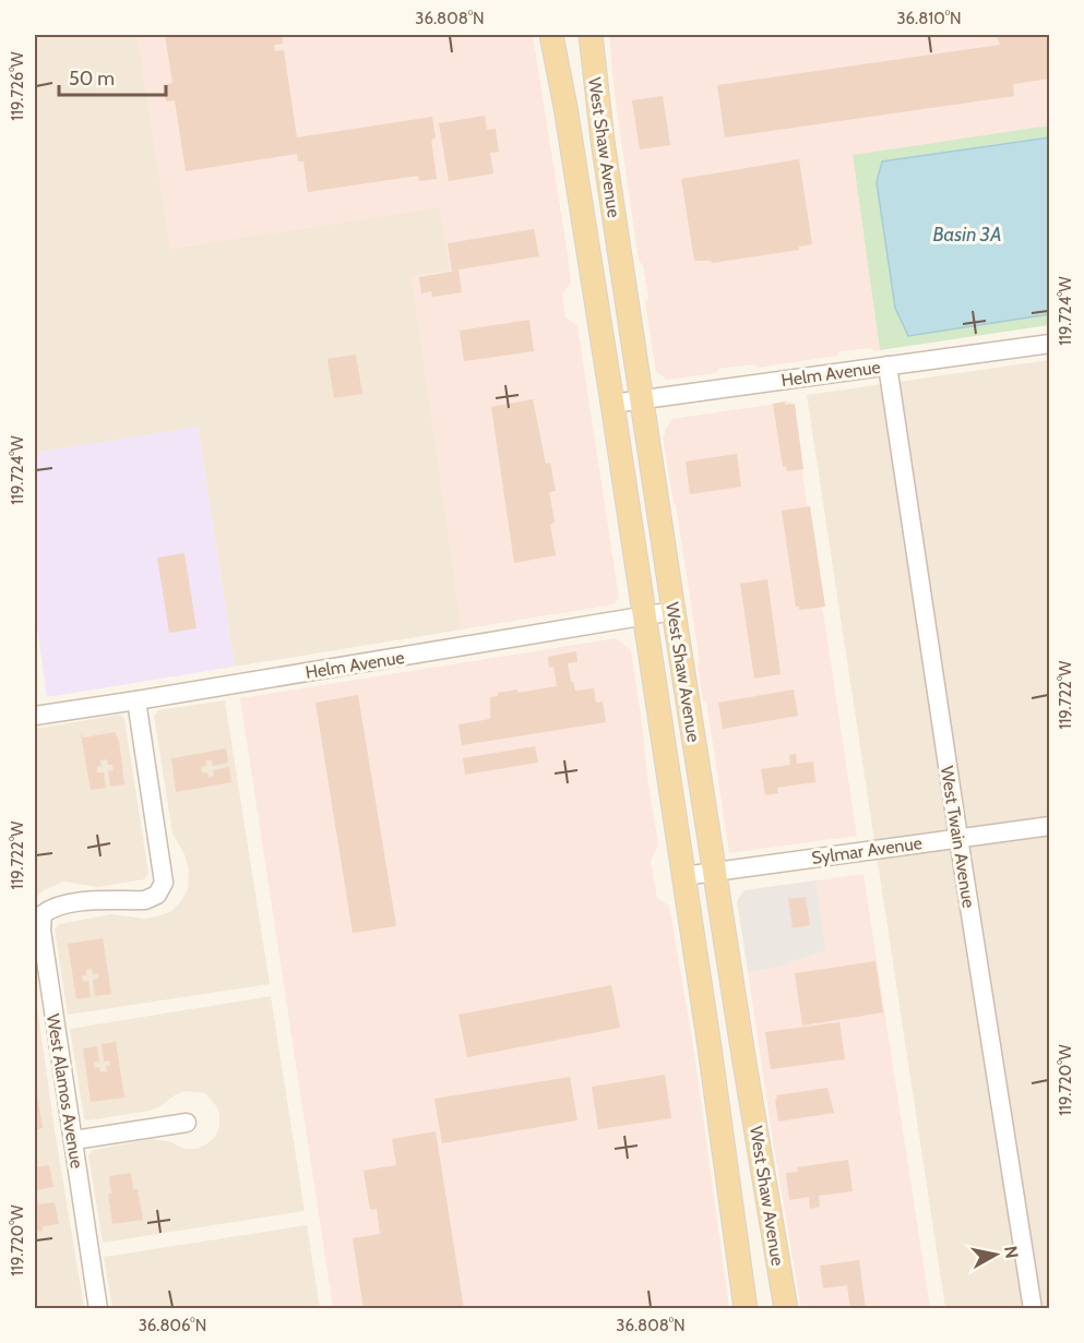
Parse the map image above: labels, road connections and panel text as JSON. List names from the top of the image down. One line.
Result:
{"streets":{"main road":["West Shaw Avenue"],"street":["Helm Avenue","West Twain Avenue","Sylmar Avenue","West Alamos Avenue"]},"crossings":[["West Shaw Avenue","Helm Avenue"],["West Shaw Avenue","Sylmar Avenue"],["Helm Avenue","West Twain Avenue"],["Helm Avenue","West Alamos Avenue"],["West Twain Avenue","Sylmar Avenue"]],"water":["Basin 3A"],"scale_bar":"50 m","north":"right","coordinates":["36.808°N","36.810°N","119.726°W","119.724°W","119.722°W","119.720°W","36.806°N"]}
